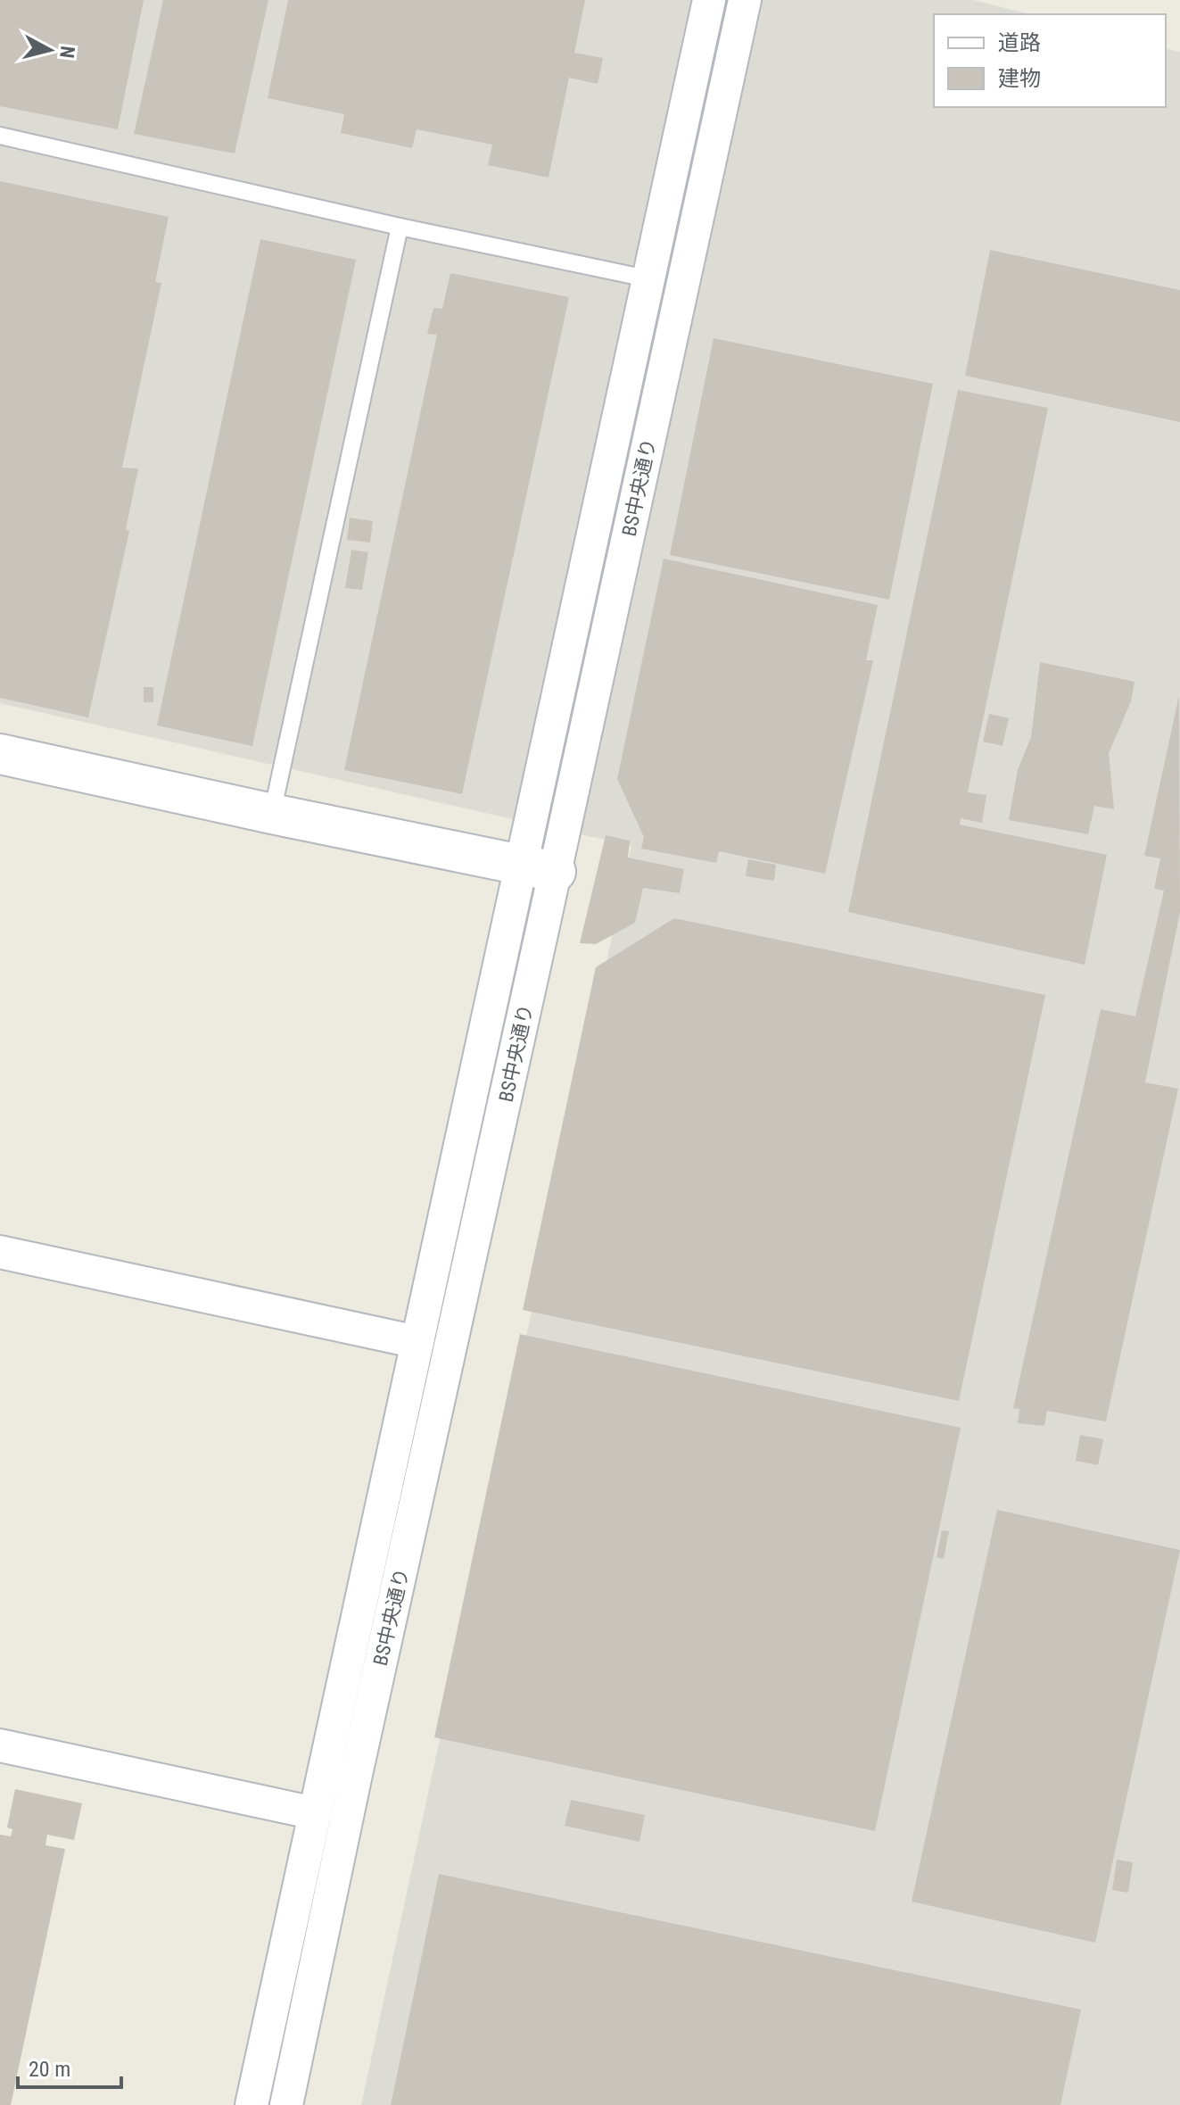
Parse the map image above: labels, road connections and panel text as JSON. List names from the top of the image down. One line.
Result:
{"streets":{"street":["BS中央通り"]},"legend":["道路","建物"],"scale_bar":"20 m","north":"right"}
